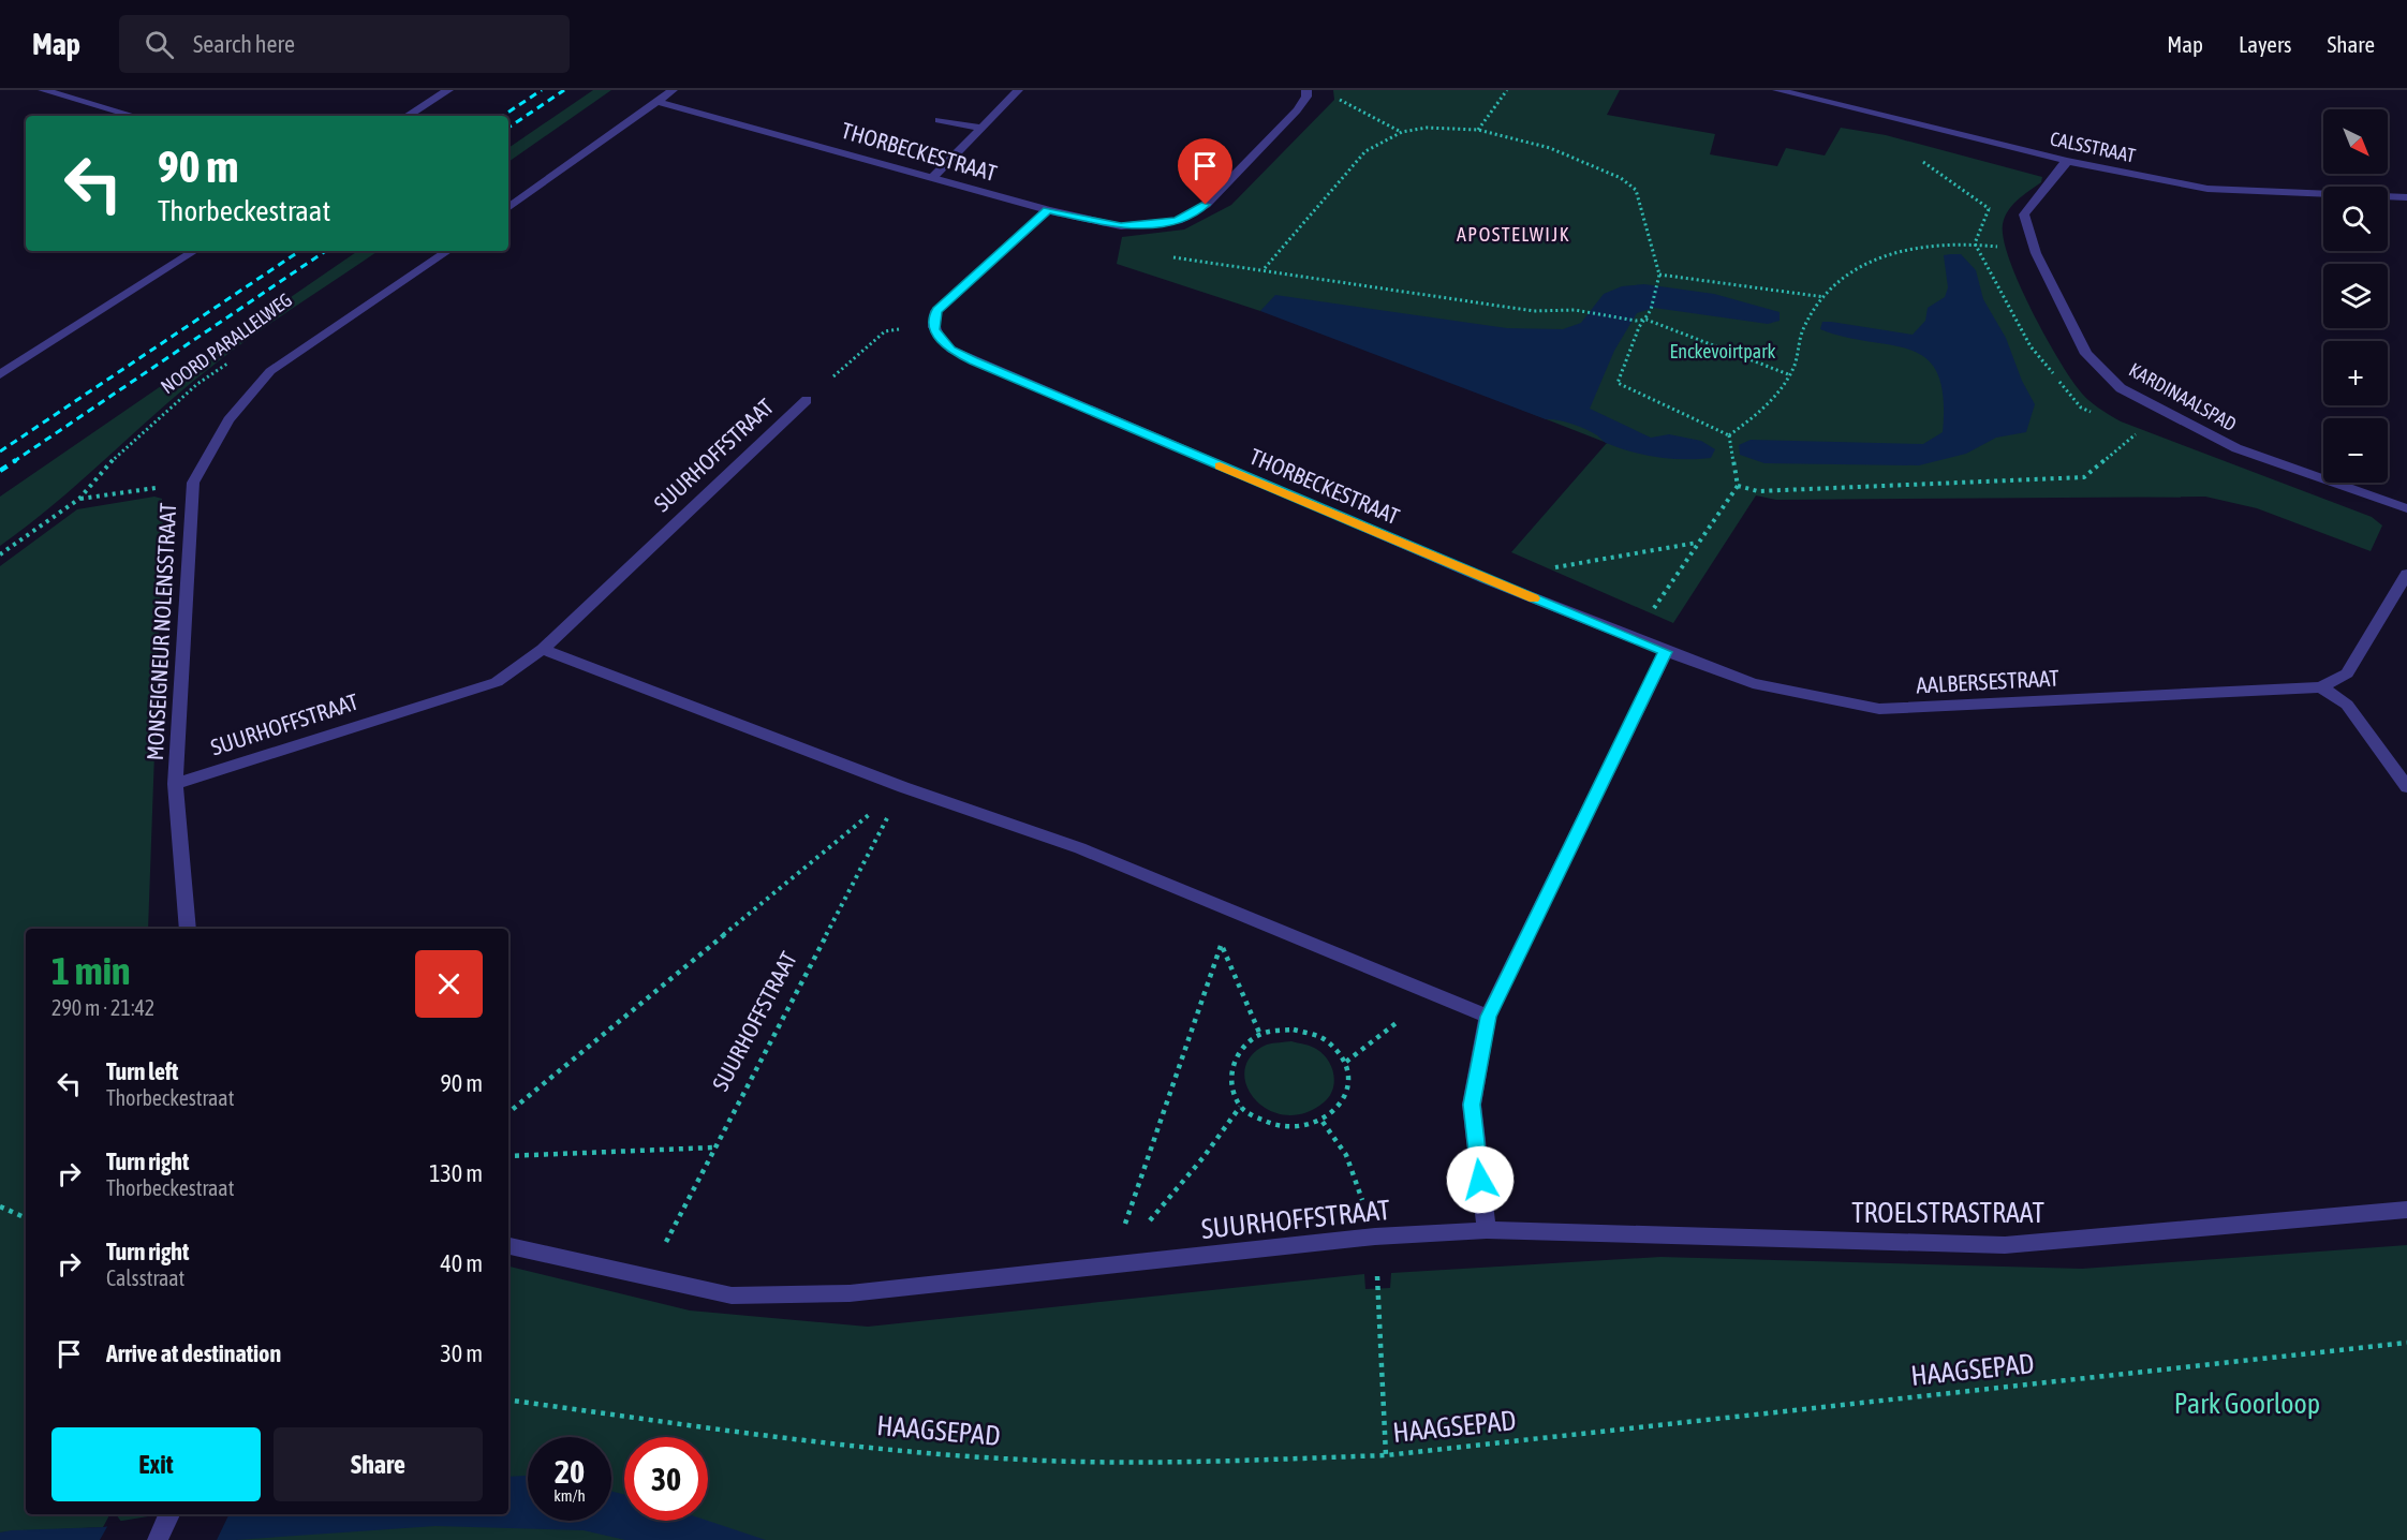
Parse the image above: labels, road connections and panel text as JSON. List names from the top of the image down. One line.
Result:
{"streets":{"street":["CALSSTRAAT","THORBECKESTRAAT","KARDINAALSPAD","SUURHOFFSTRAAT","MONSEIGNEUR NOLENSSTRAAT","AALBERSESTRAAT","TROELSTRASTRAAT"],"path":["NOORD PARALLELWEG","HAAGSEPAD"]},"crossings":[["THORBECKESTRAAT","SUURHOFFSTRAAT"],["THORBECKESTRAAT","AALBERSESTRAAT"],["SUURHOFFSTRAAT","MONSEIGNEUR NOLENSSTRAAT"],["SUURHOFFSTRAAT","TROELSTRASTRAAT"]],"districts":["APOSTELWIJK"],"parks":["Enckevoirtpark","Park Goorloop"],"north":"bottom right","page":{"header":"Map","search":"Search here","nav":["Map","Layers","Share"],"map_buttons":["+","−"],"turn":["90 m","Thorbeckestraat"],"heading":["1 min","290 m · 21:42"],"list":[{"name":"Turn left","note":"Thorbeckestraat","value":"90 m"},{"name":"Turn right","note":"Thorbeckestraat","value":"130 m"},{"name":"Turn right","note":"Calsstraat","value":"40 m"},{"name":"Arrive at destination","value":"30 m"}],"buttons":["Exit","Share"],"speed":"20 km/h","limit":"30"}}
